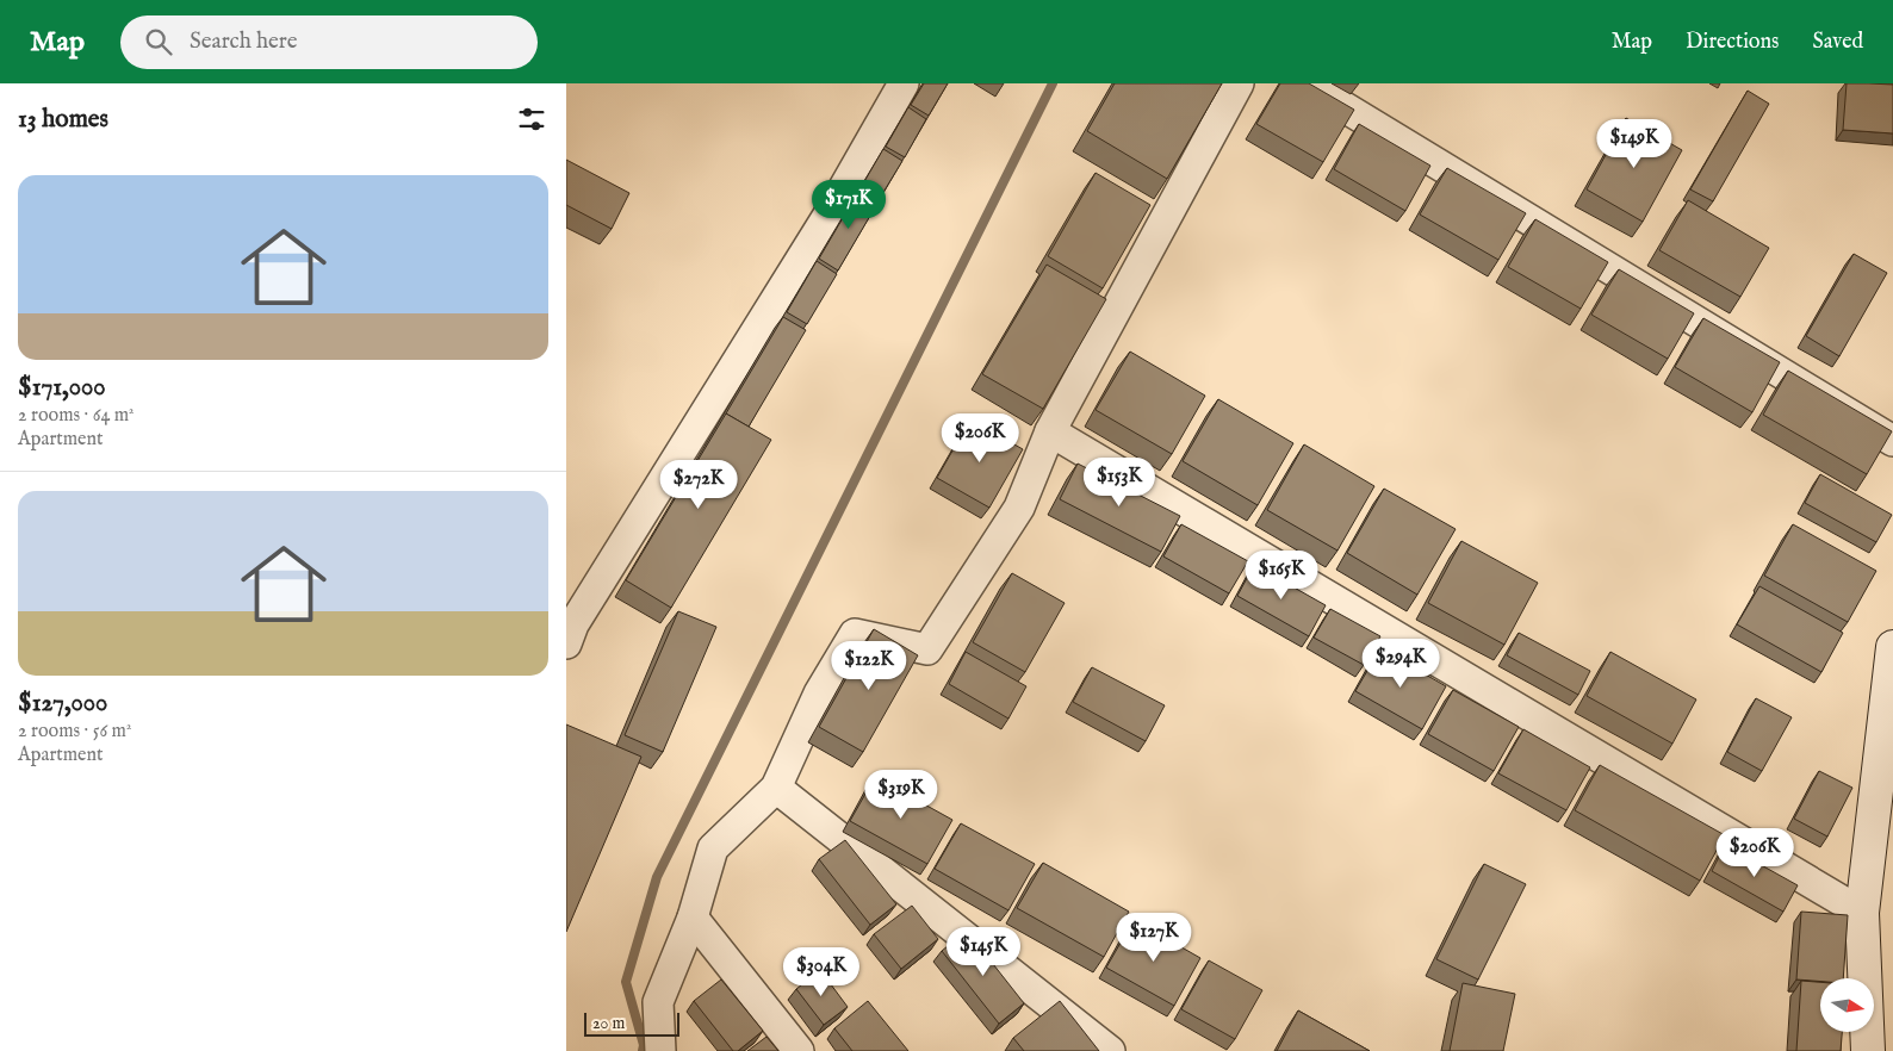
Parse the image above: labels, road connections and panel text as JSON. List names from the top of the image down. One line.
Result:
{"scale_bar":"20 m","north":"right","page":{"header":"Map","search":"Search here","nav":["Map","Directions","Saved"],"heading":"13 homes","price":["$149K","$171K","$206K","$153K","$272K","$165K","$294K","$122K","$319K","$206K","$127K","$145K","$304K"],"list":[{"name":"$171,000","note":"2 rooms · 64 m² · Apartment"},{"name":"$127,000","note":"2 rooms · 56 m² · Apartment"}],"scale":"20 m"}}
